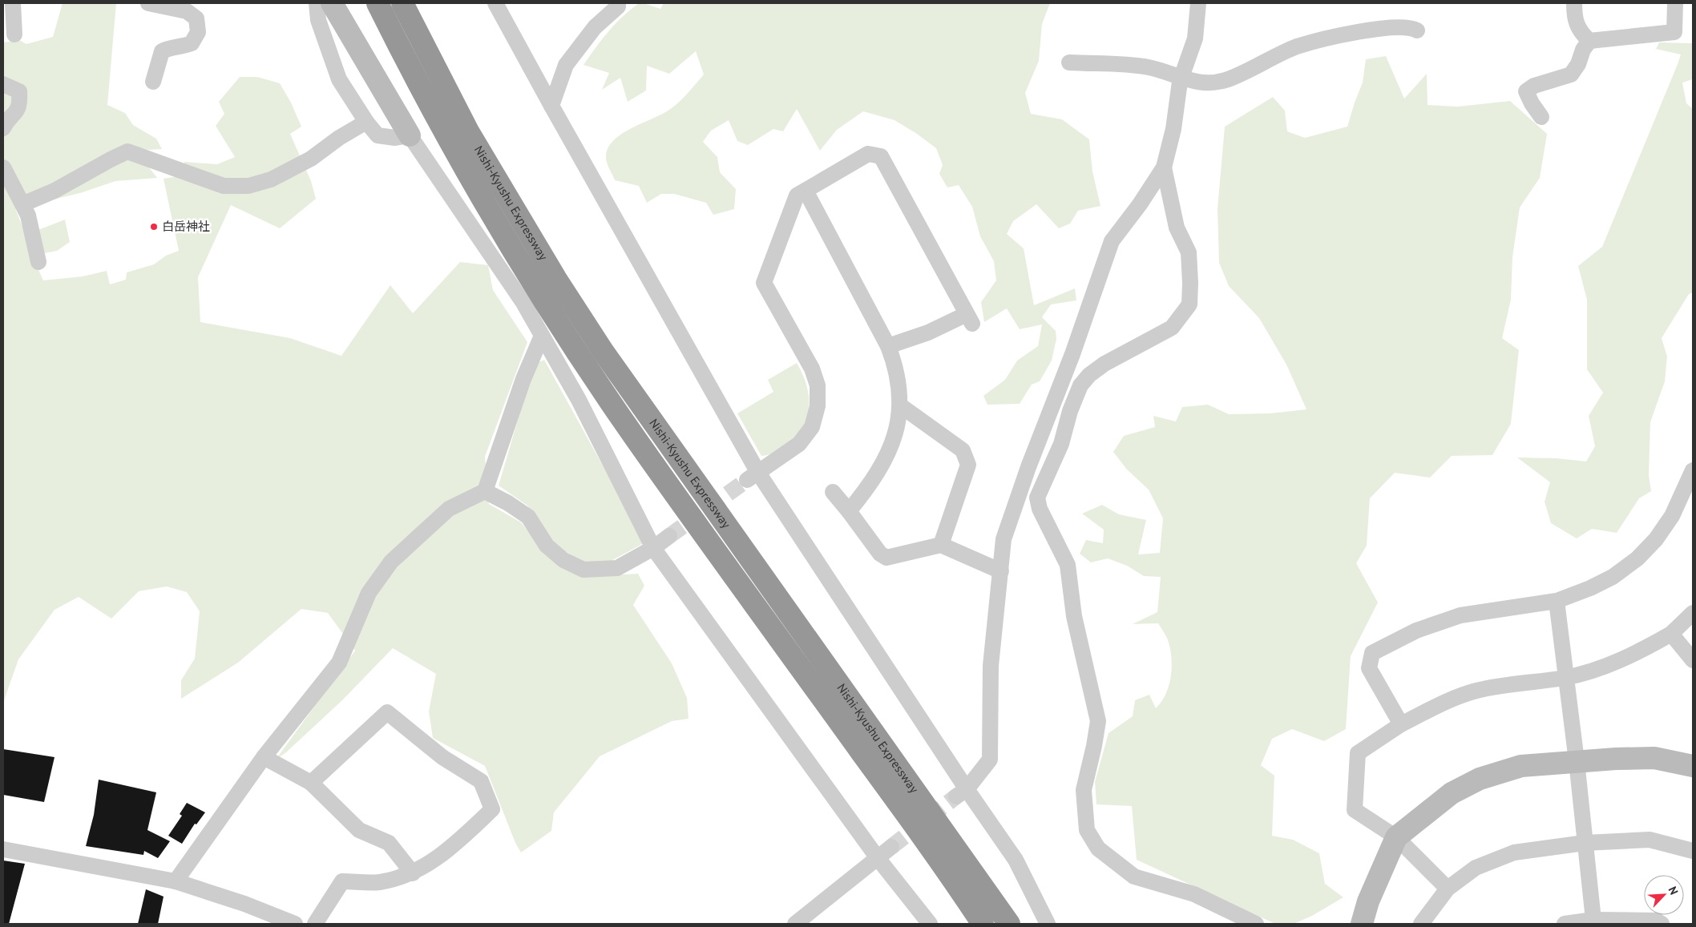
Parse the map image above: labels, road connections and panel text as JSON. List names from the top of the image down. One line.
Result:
{"streets":{"highway":["Nishi-Kyushu Expressway"]},"places":["白岳神社"],"north":"top right"}
